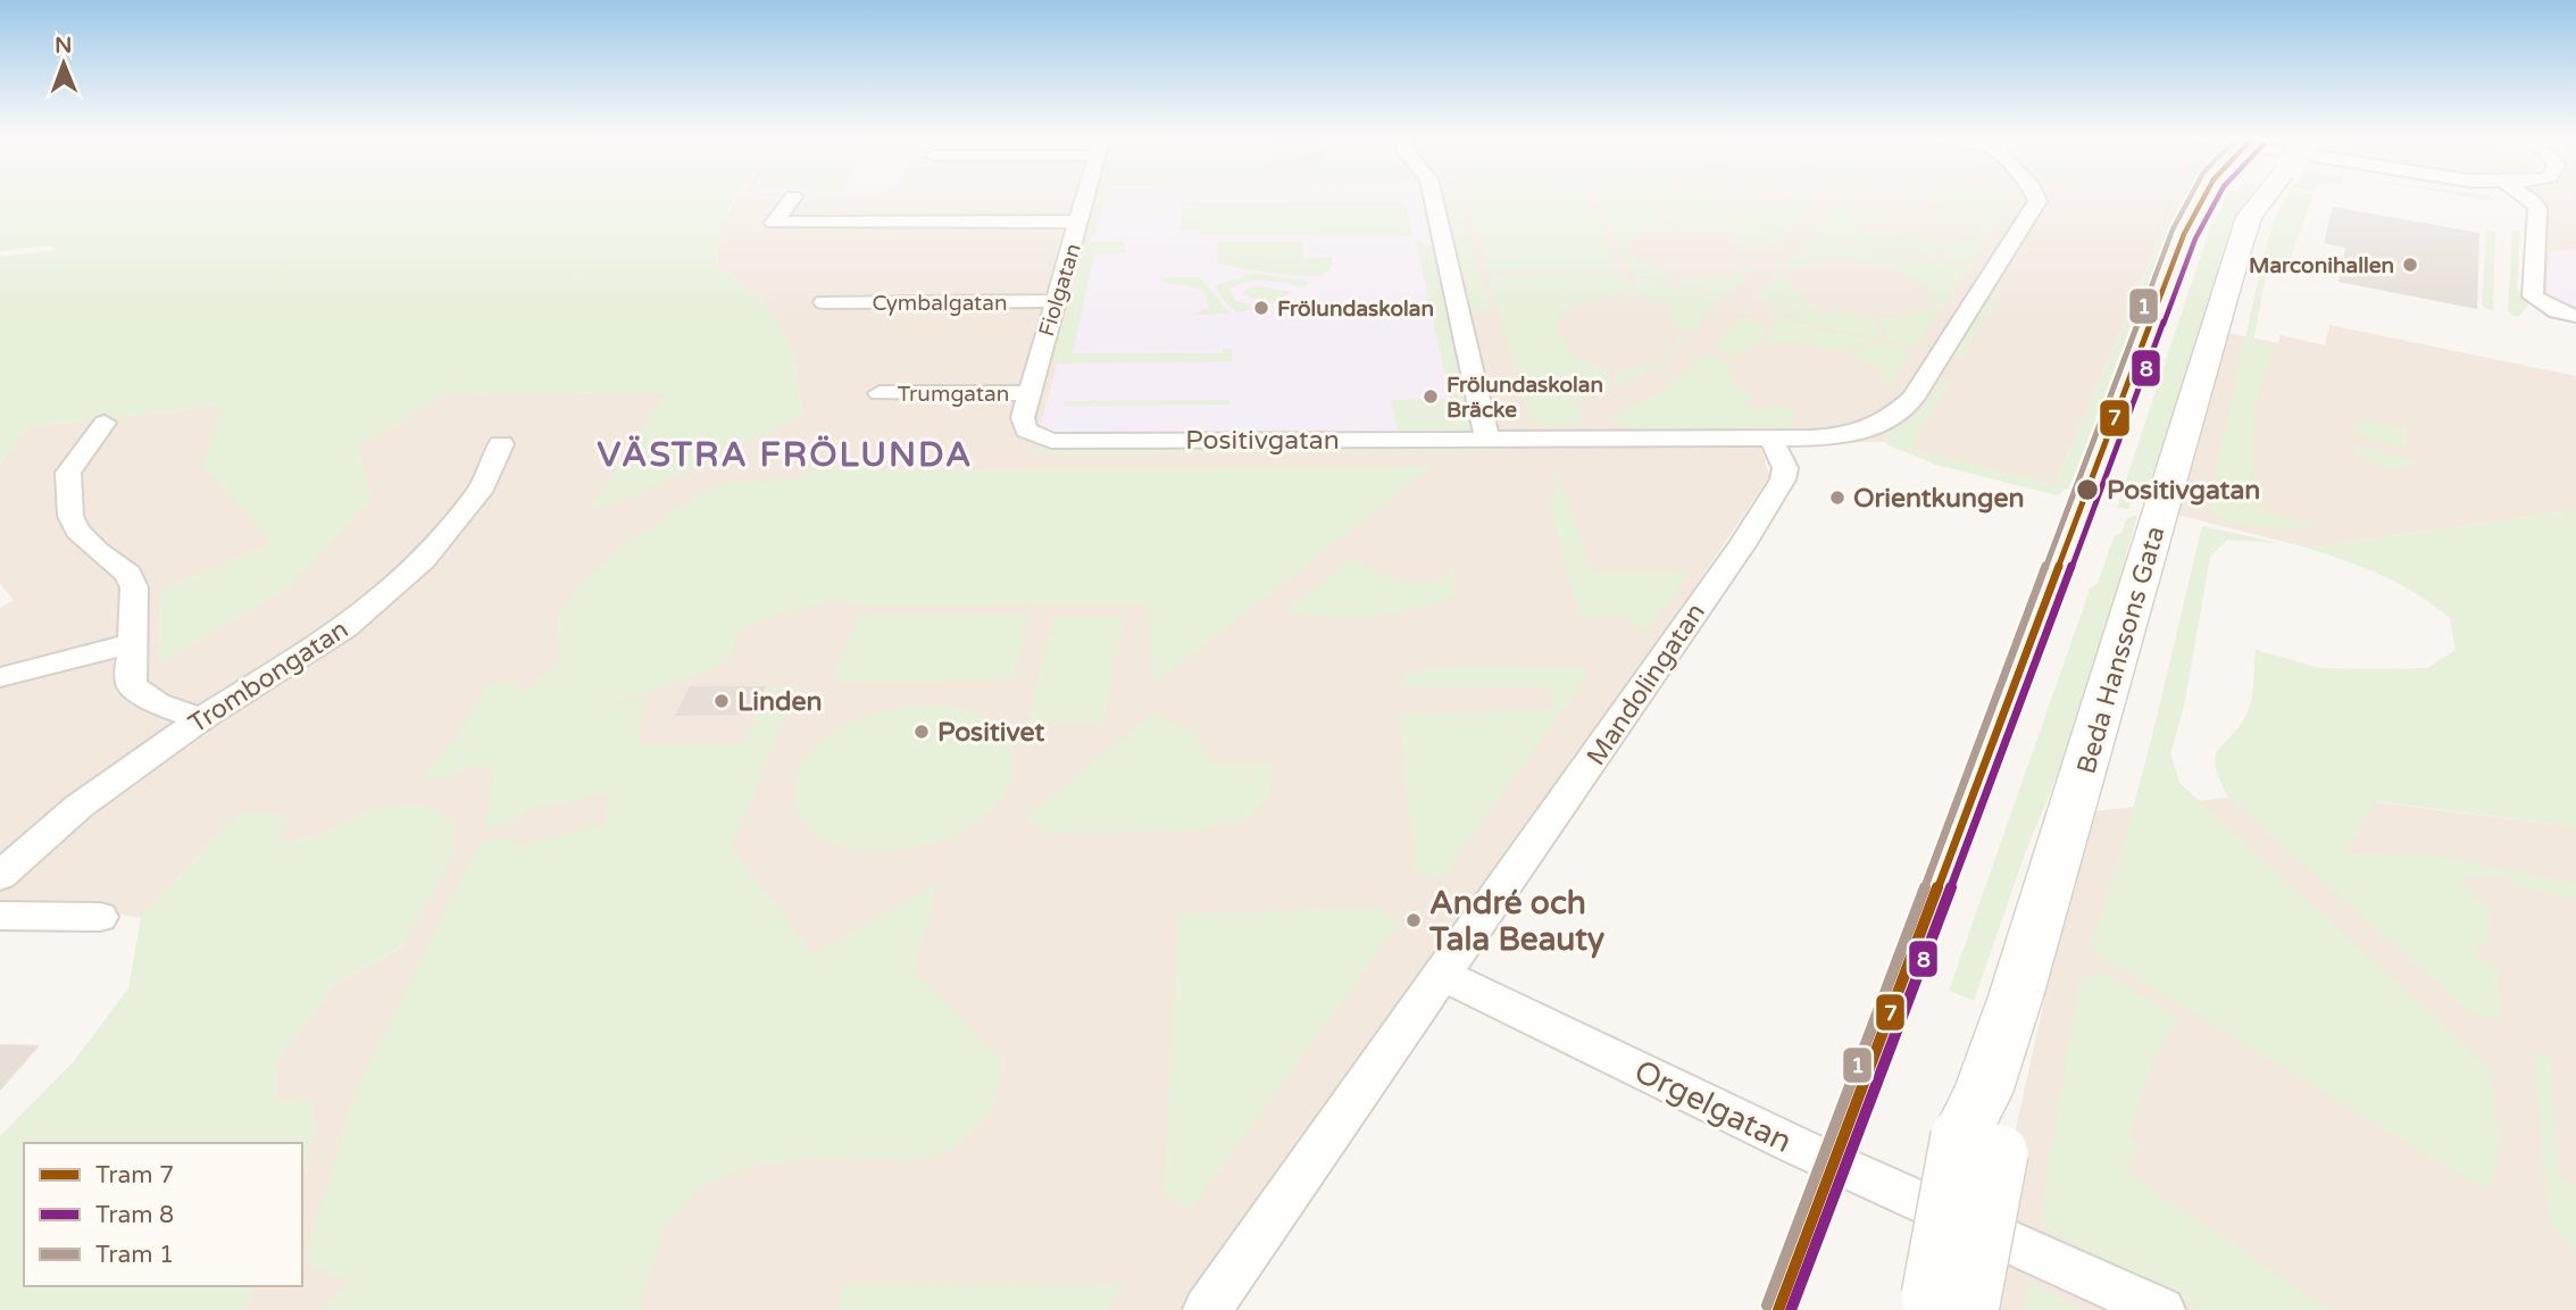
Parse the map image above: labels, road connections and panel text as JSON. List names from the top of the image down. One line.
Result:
{"streets":{"street":["Fiolgatan","Cymbalgatan","Trumgatan","Positivgatan","Beda Hanssons Gata","Trombongatan","Mandolingatan","Orgelgatan"]},"crossings":[["Fiolgatan","Cymbalgatan"],["Fiolgatan","Trumgatan"],["Fiolgatan","Positivgatan"],["Positivgatan","Mandolingatan"],["Mandolingatan","Orgelgatan"]],"districts":["VÄSTRA FRÖLUNDA"],"places":["Marconihallen","Frölundaskolan","Frölundaskolan Bräcke","Positivgatan","Orientkungen","Linden","Positivet","André och Tala Beauty"],"lines":["tram line 7","tram line 8","tram line 1"],"legend":["Tram 7","Tram 8","Tram 1"],"north":"top"}
